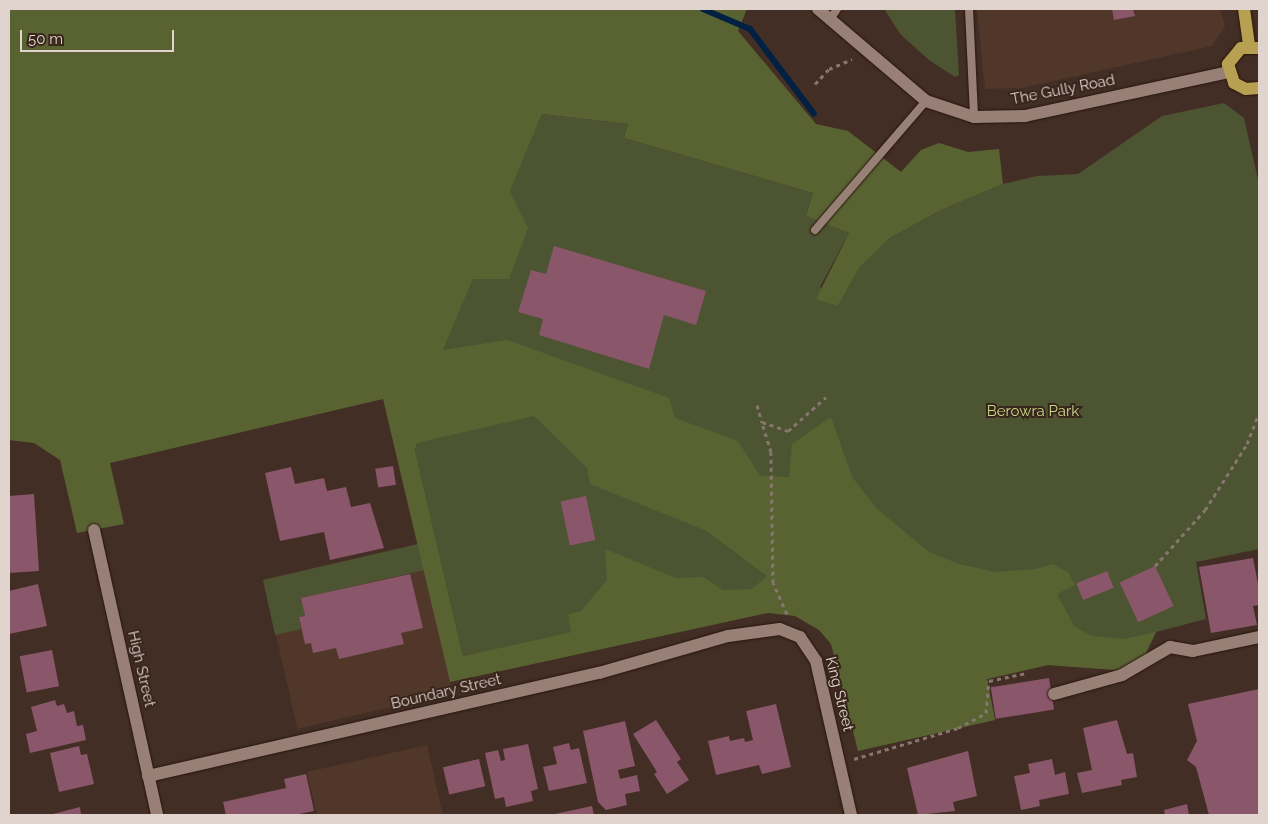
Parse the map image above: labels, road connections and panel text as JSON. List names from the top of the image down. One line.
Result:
{"streets":{"street":["The Gully Road","High Street","Boundary Street","King Street"]},"crossings":[["High Street","Boundary Street"],["Boundary Street","King Street"]],"parks":["Berowra Park"],"scale_bar":"50 m"}
